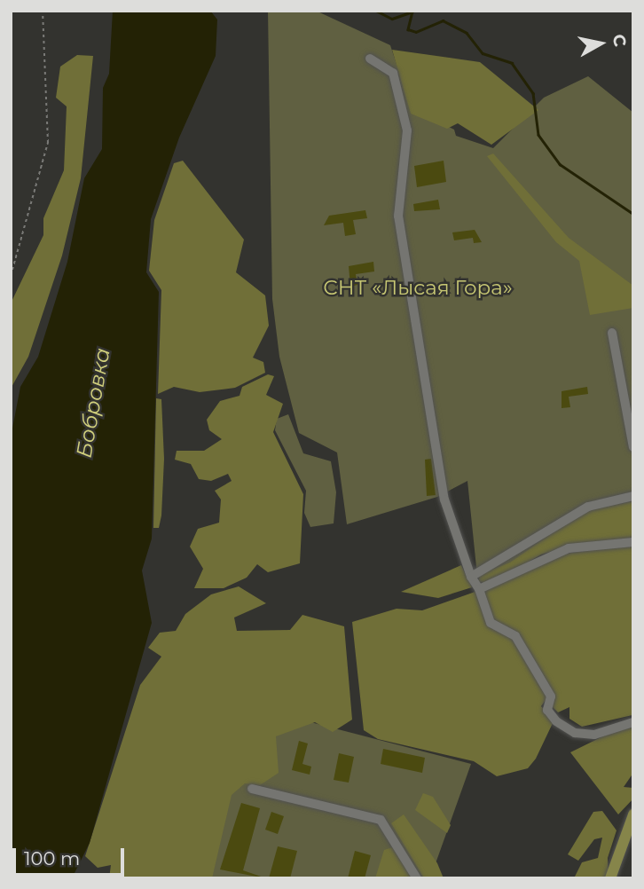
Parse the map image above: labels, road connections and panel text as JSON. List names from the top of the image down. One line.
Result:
{"water":["Бобровка"],"parks":["СНТ «Лысая Гора»"],"scale_bar":"100 m","north":"right"}
